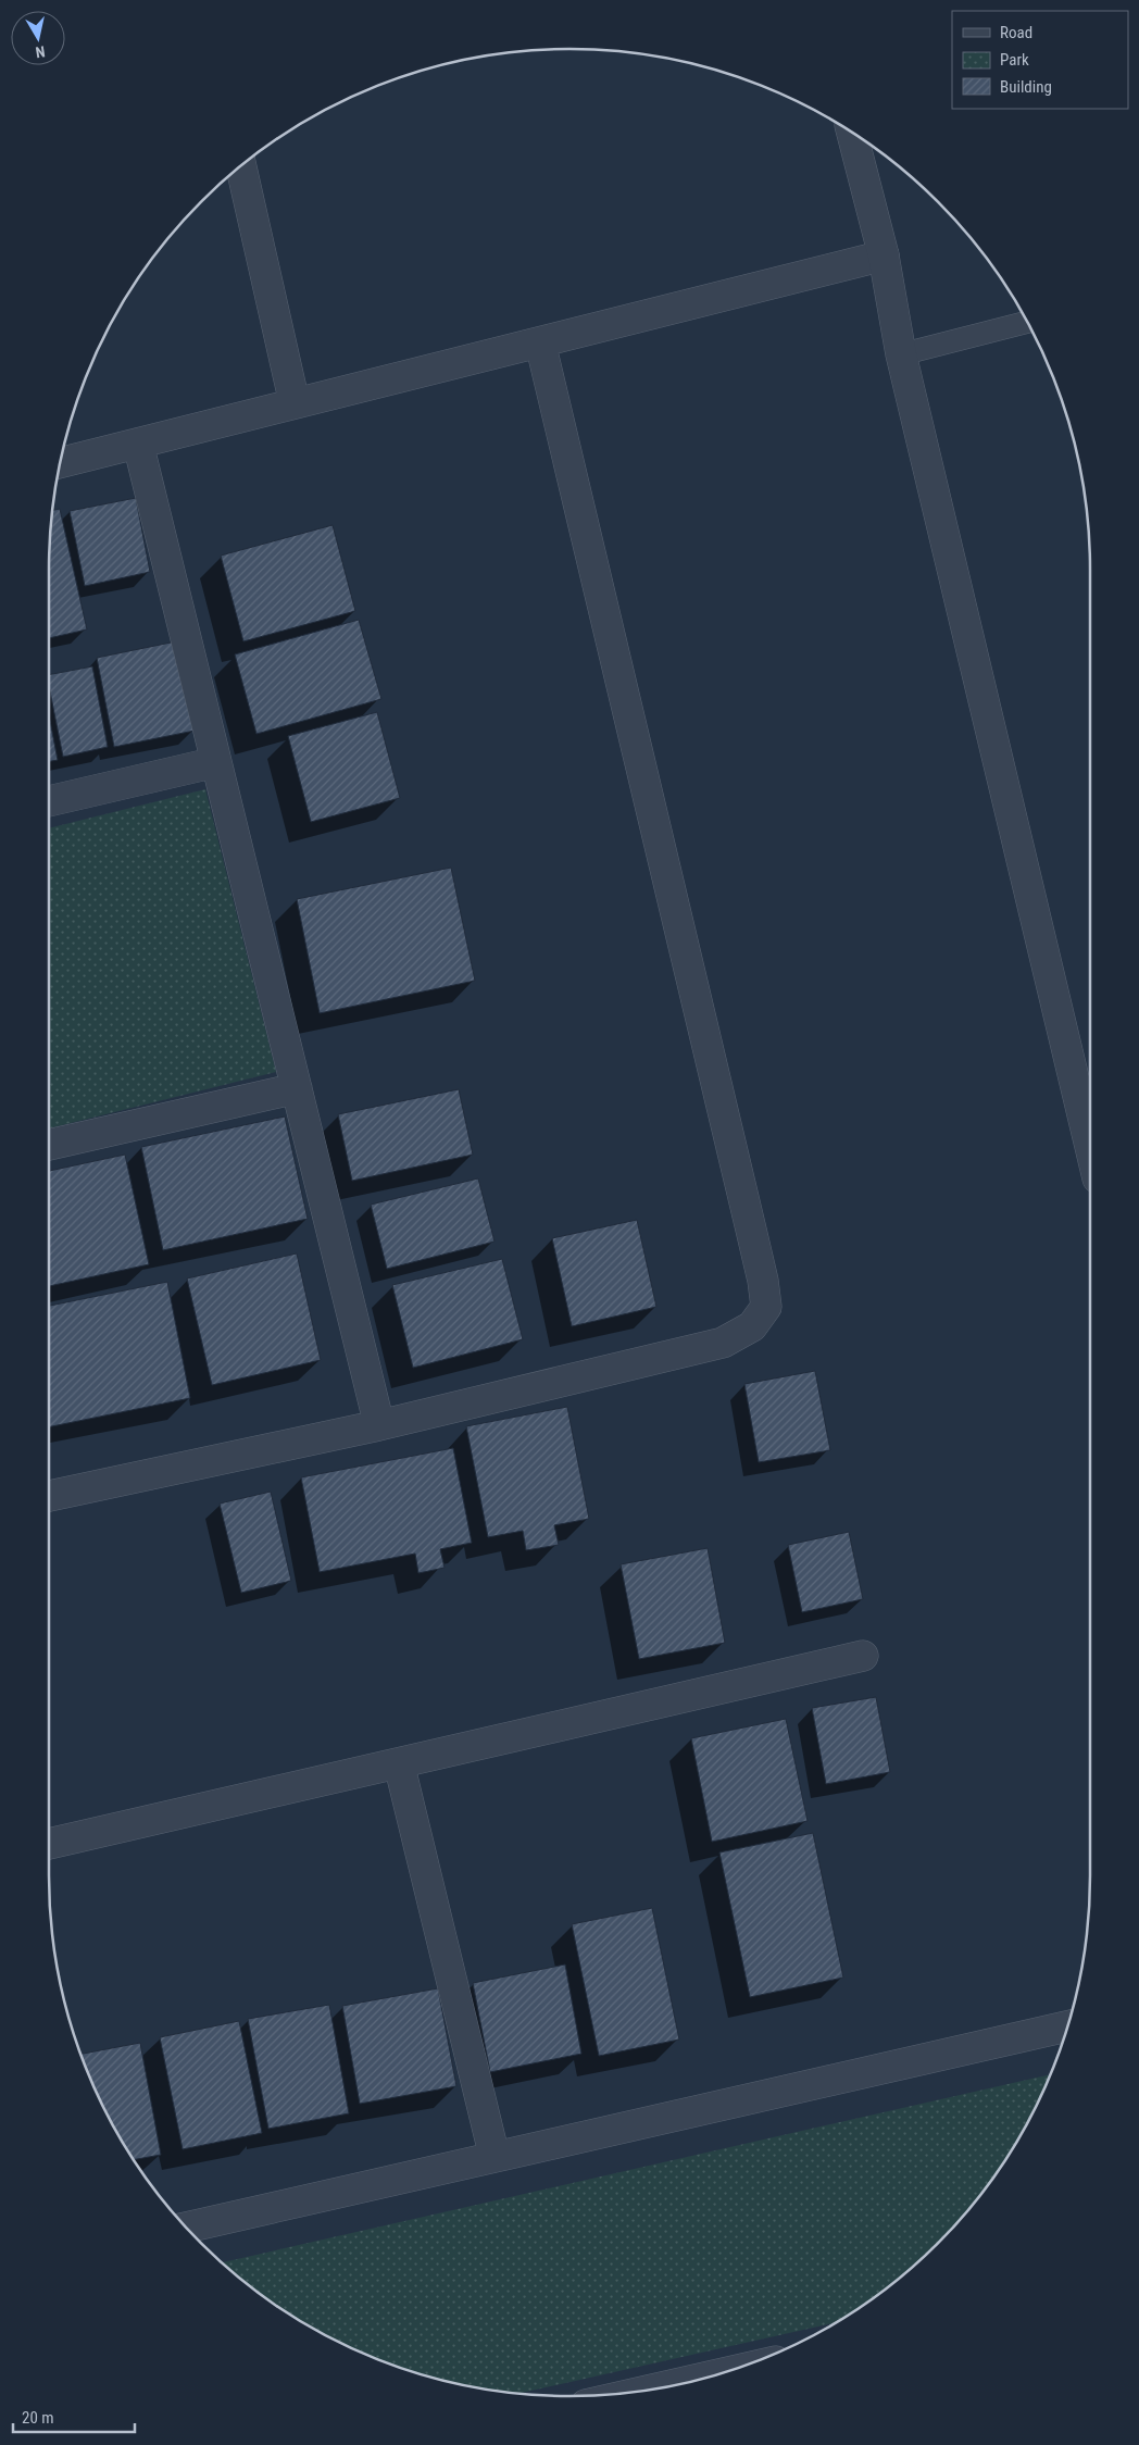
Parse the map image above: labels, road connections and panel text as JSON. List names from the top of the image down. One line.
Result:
{"legend":["Road","Park","Building"],"scale_bar":"20 m","north":"bottom"}
